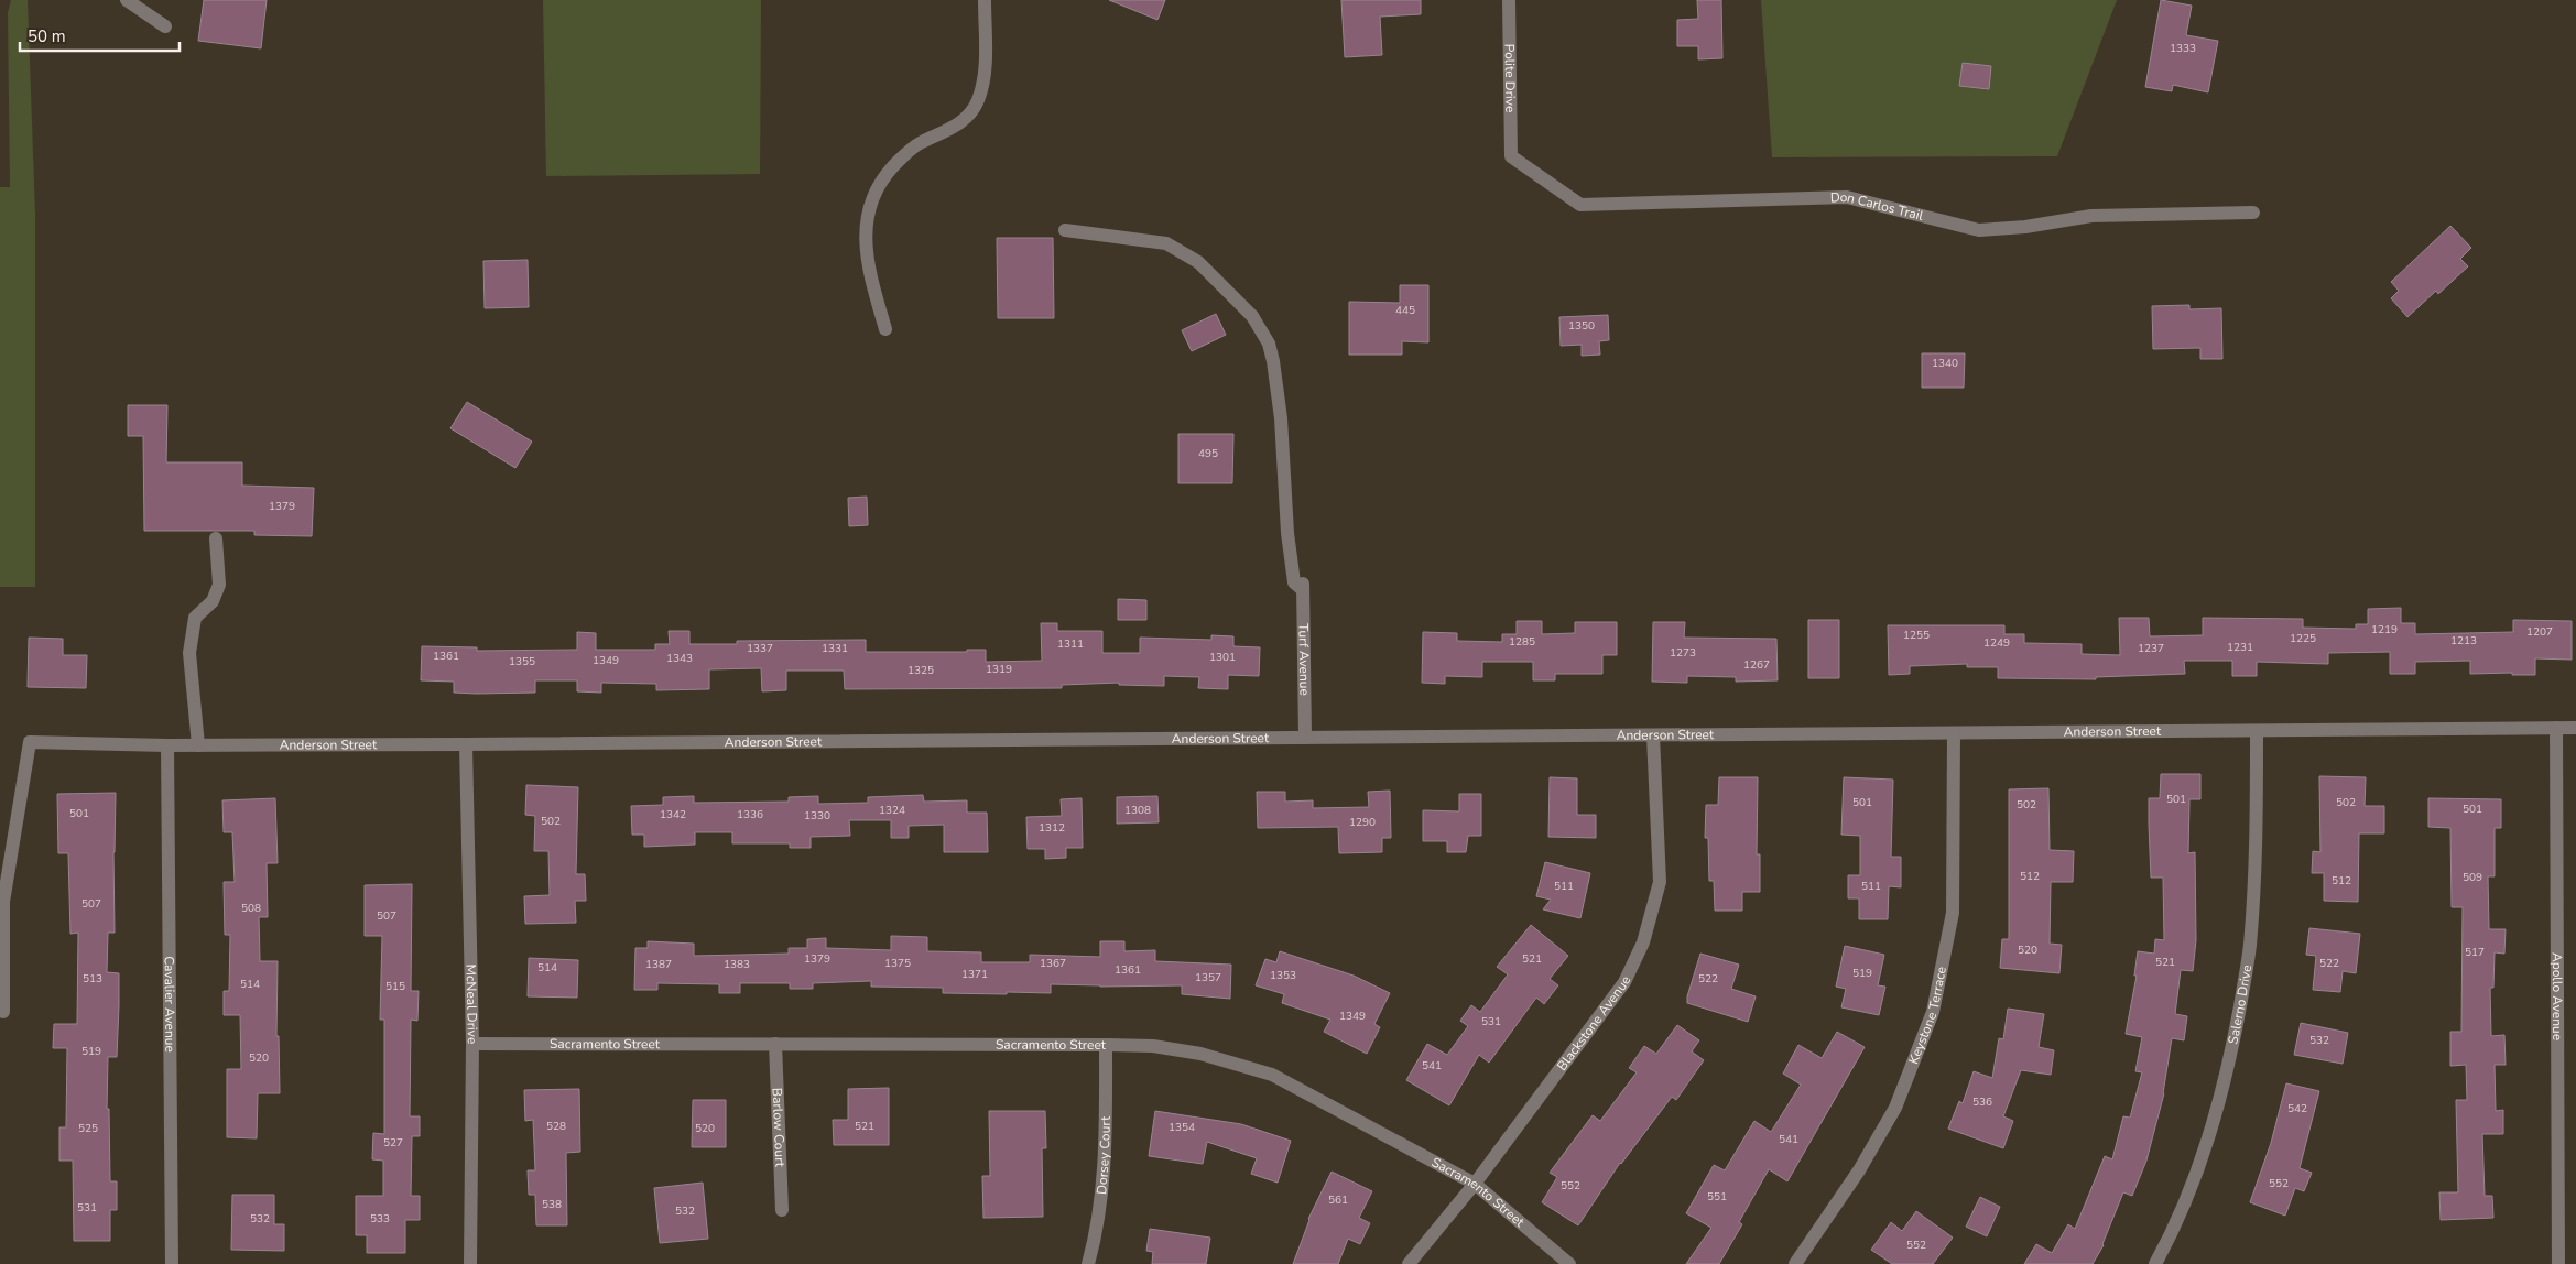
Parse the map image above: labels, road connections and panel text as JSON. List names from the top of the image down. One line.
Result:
{"streets":{"street":["Polite Drive","Don Carlos Trail","Turf Avenue","Anderson Street","Apollo Avenue","Cavalier Avenue","McNeal Drive","Salerno Drive","Keystone Terrace","Blackstone Avenue","Sacramento Street","Barlow Court","Dorsey Court"]},"crossings":[["Polite Drive","Don Carlos Trail"],["Turf Avenue","Anderson Street"],["Anderson Street","Apollo Avenue"],["Anderson Street","Cavalier Avenue"],["Anderson Street","McNeal Drive"],["Anderson Street","Salerno Drive"],["Anderson Street","Keystone Terrace"],["Anderson Street","Blackstone Avenue"],["McNeal Drive","Sacramento Street"],["Blackstone Avenue","Sacramento Street"],["Sacramento Street","Barlow Court"],["Sacramento Street","Dorsey Court"]],"house_numbers":["1333","445","1350","1340","495","1379","1219","1207","1255","1225","1213","1285","1249","1311","1231","1337","1331","1237","1273","1361","1301","1343","1349","1355","1267","1319","1325","501","501","502","502","501","1324","1308","501","1342","1336","1330","502","1290","1312","512","509","512","511","511","507","508","507","520","517","1379","521","521","1375","1367","522","1387","1383","514","1361","519","1371","1353","1357","513","522","514","515","1349","531","532","519","520","541","536","542","528","521","1354","525","520","541","527","552","552","551","561","538","531","532","532","533","552"],"scale_bar":"50 m"}
